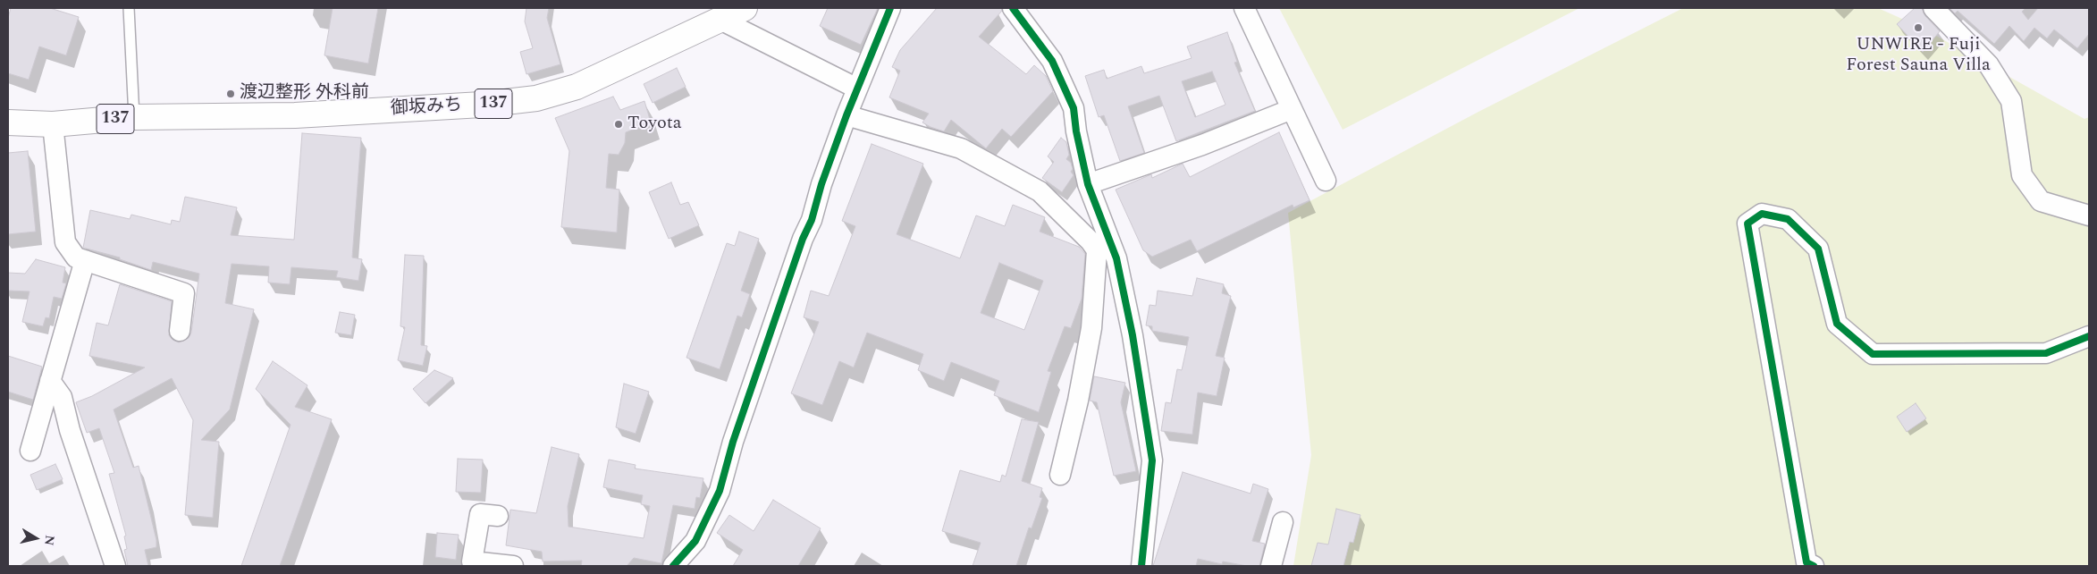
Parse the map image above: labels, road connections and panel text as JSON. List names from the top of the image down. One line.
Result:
{"streets":{"highway":["137","御坂みち"]},"places":["UNWIRE - Fuji Forest Sauna Villa","渡辺整形 外科前","Toyota"],"north":"right"}
